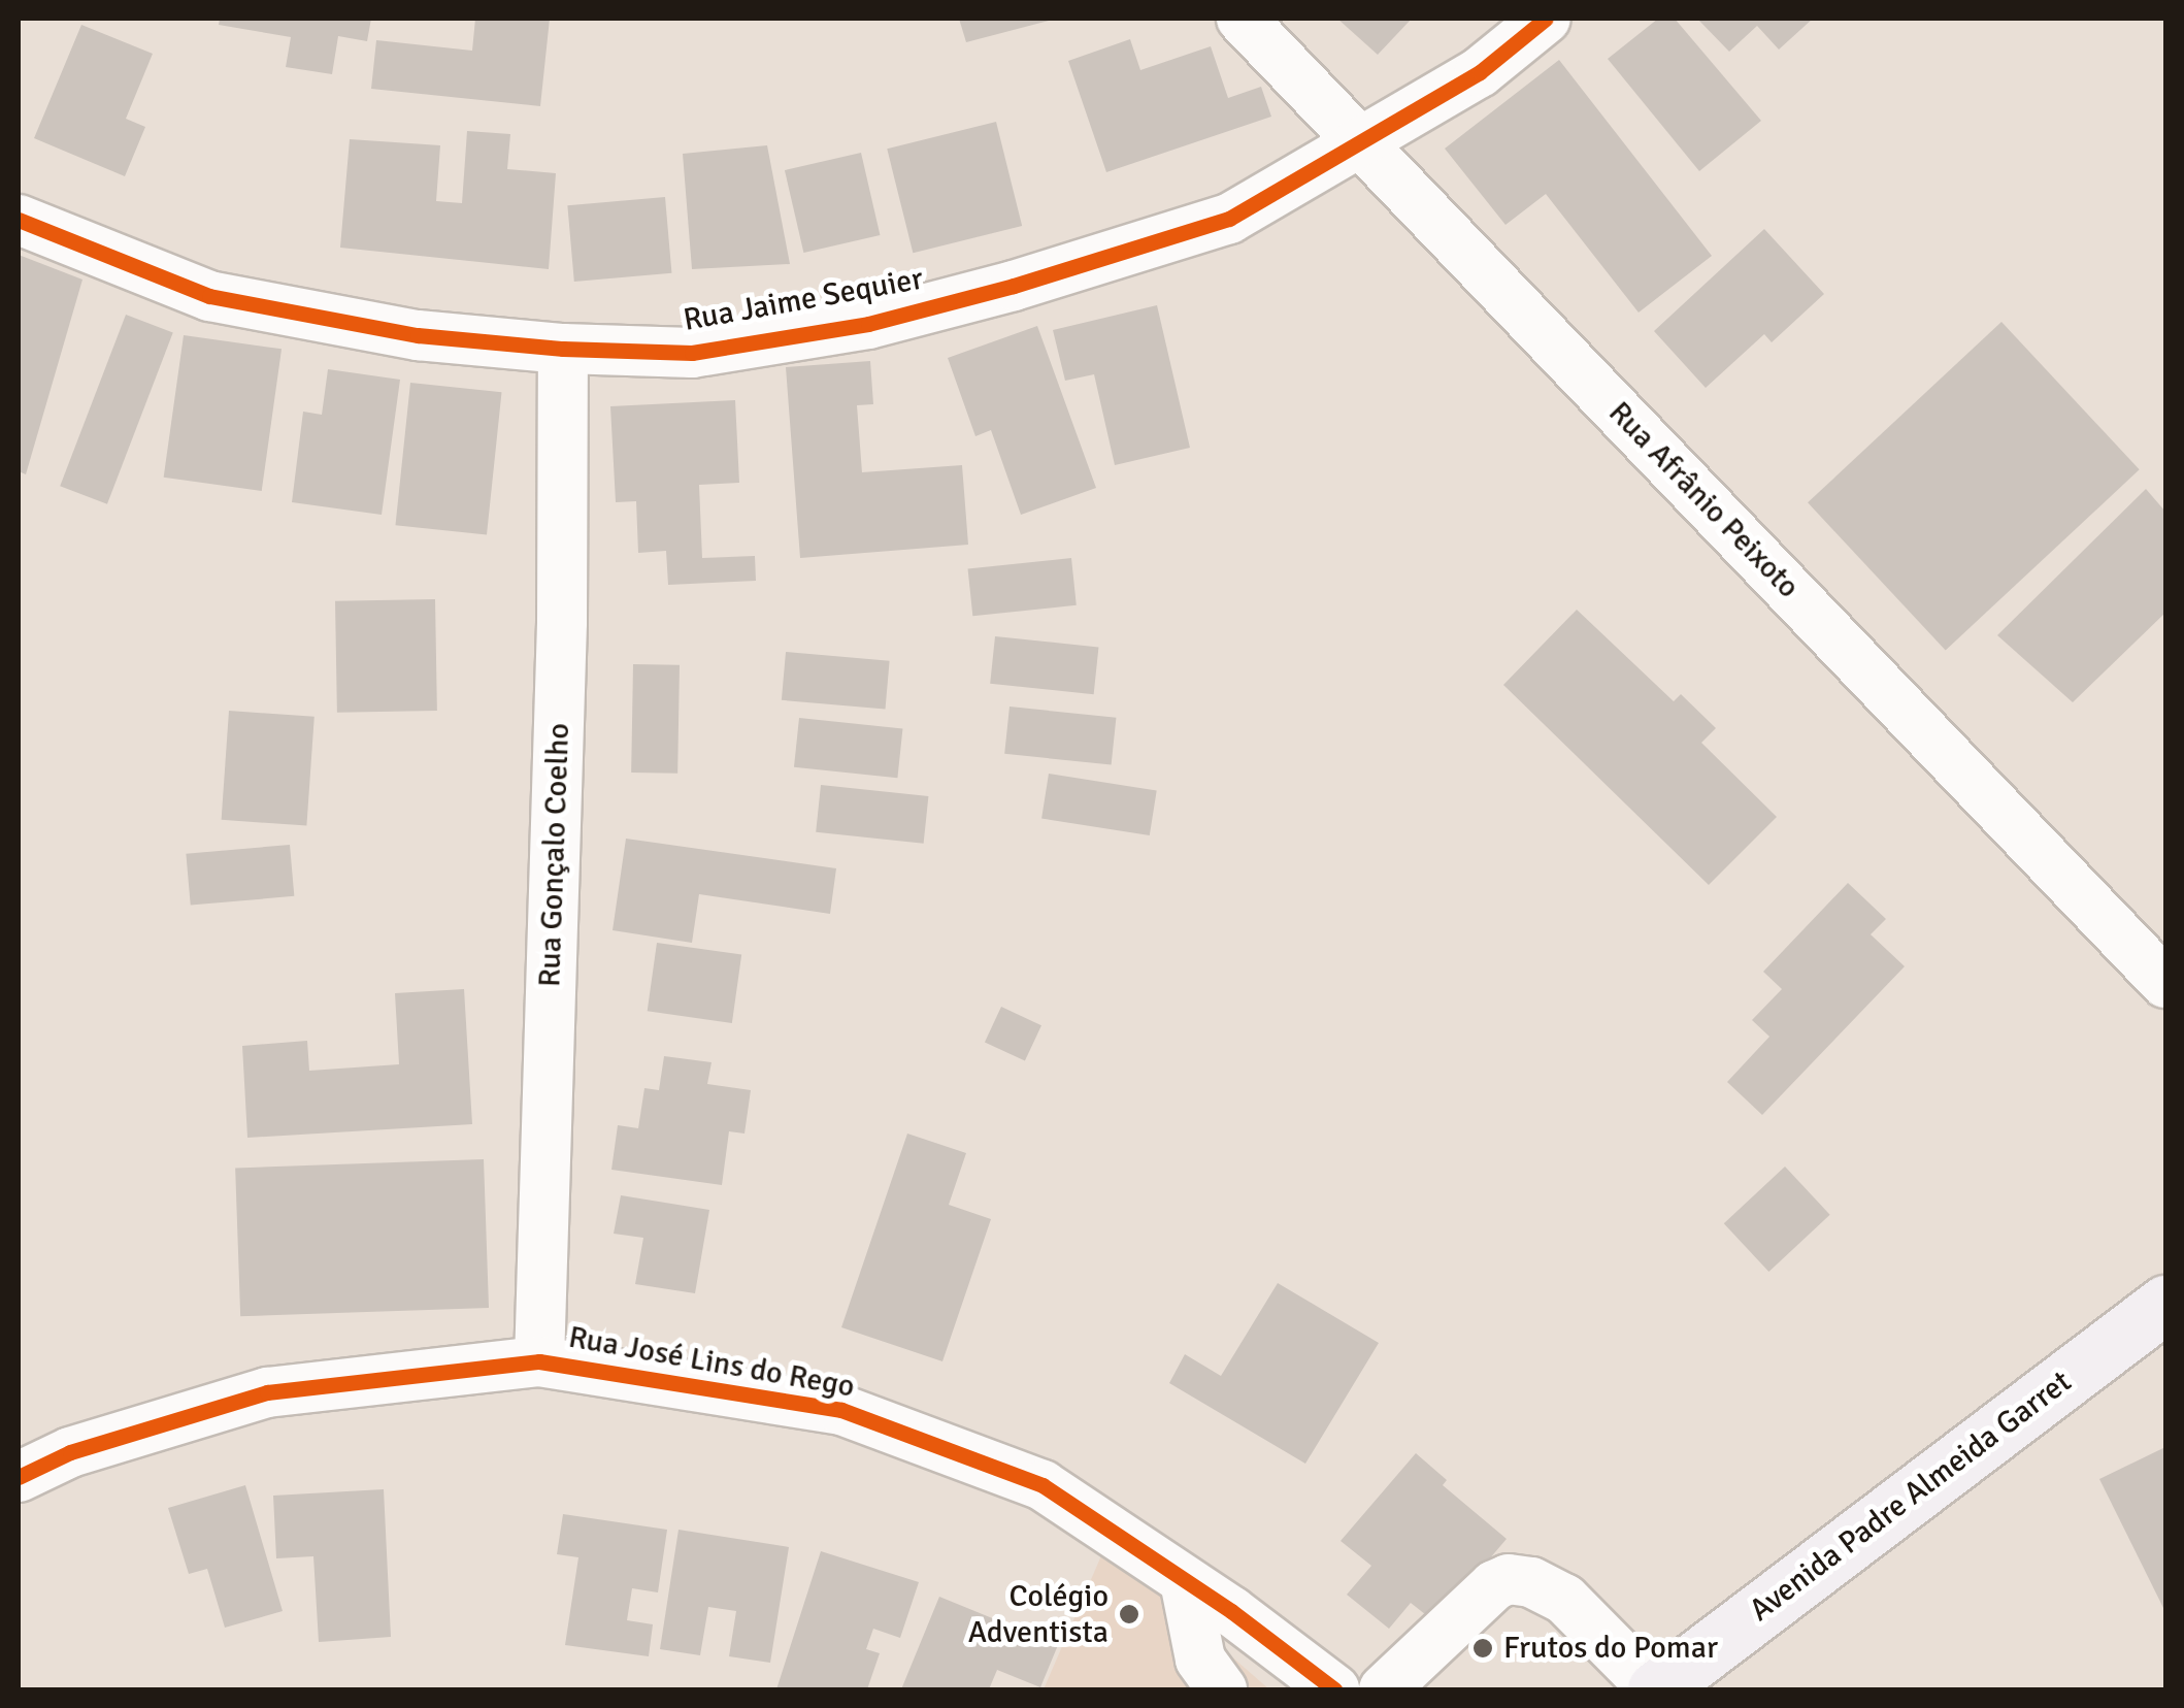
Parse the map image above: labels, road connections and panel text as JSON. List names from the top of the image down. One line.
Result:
{"streets":{"main road":["Avenida Padre Almeida Garret"],"street":["Rua Jaime Sequier","Rua Afrânio Peixoto","Rua Gonçalo Coelho","Rua José Lins do Rego"]},"crossings":[["Rua Jaime Sequier","Rua Afrânio Peixoto"],["Rua Jaime Sequier","Rua Gonçalo Coelho"],["Rua Gonçalo Coelho","Rua José Lins do Rego"]],"places":["Colégio Adventista","Frutos do Pomar"]}
